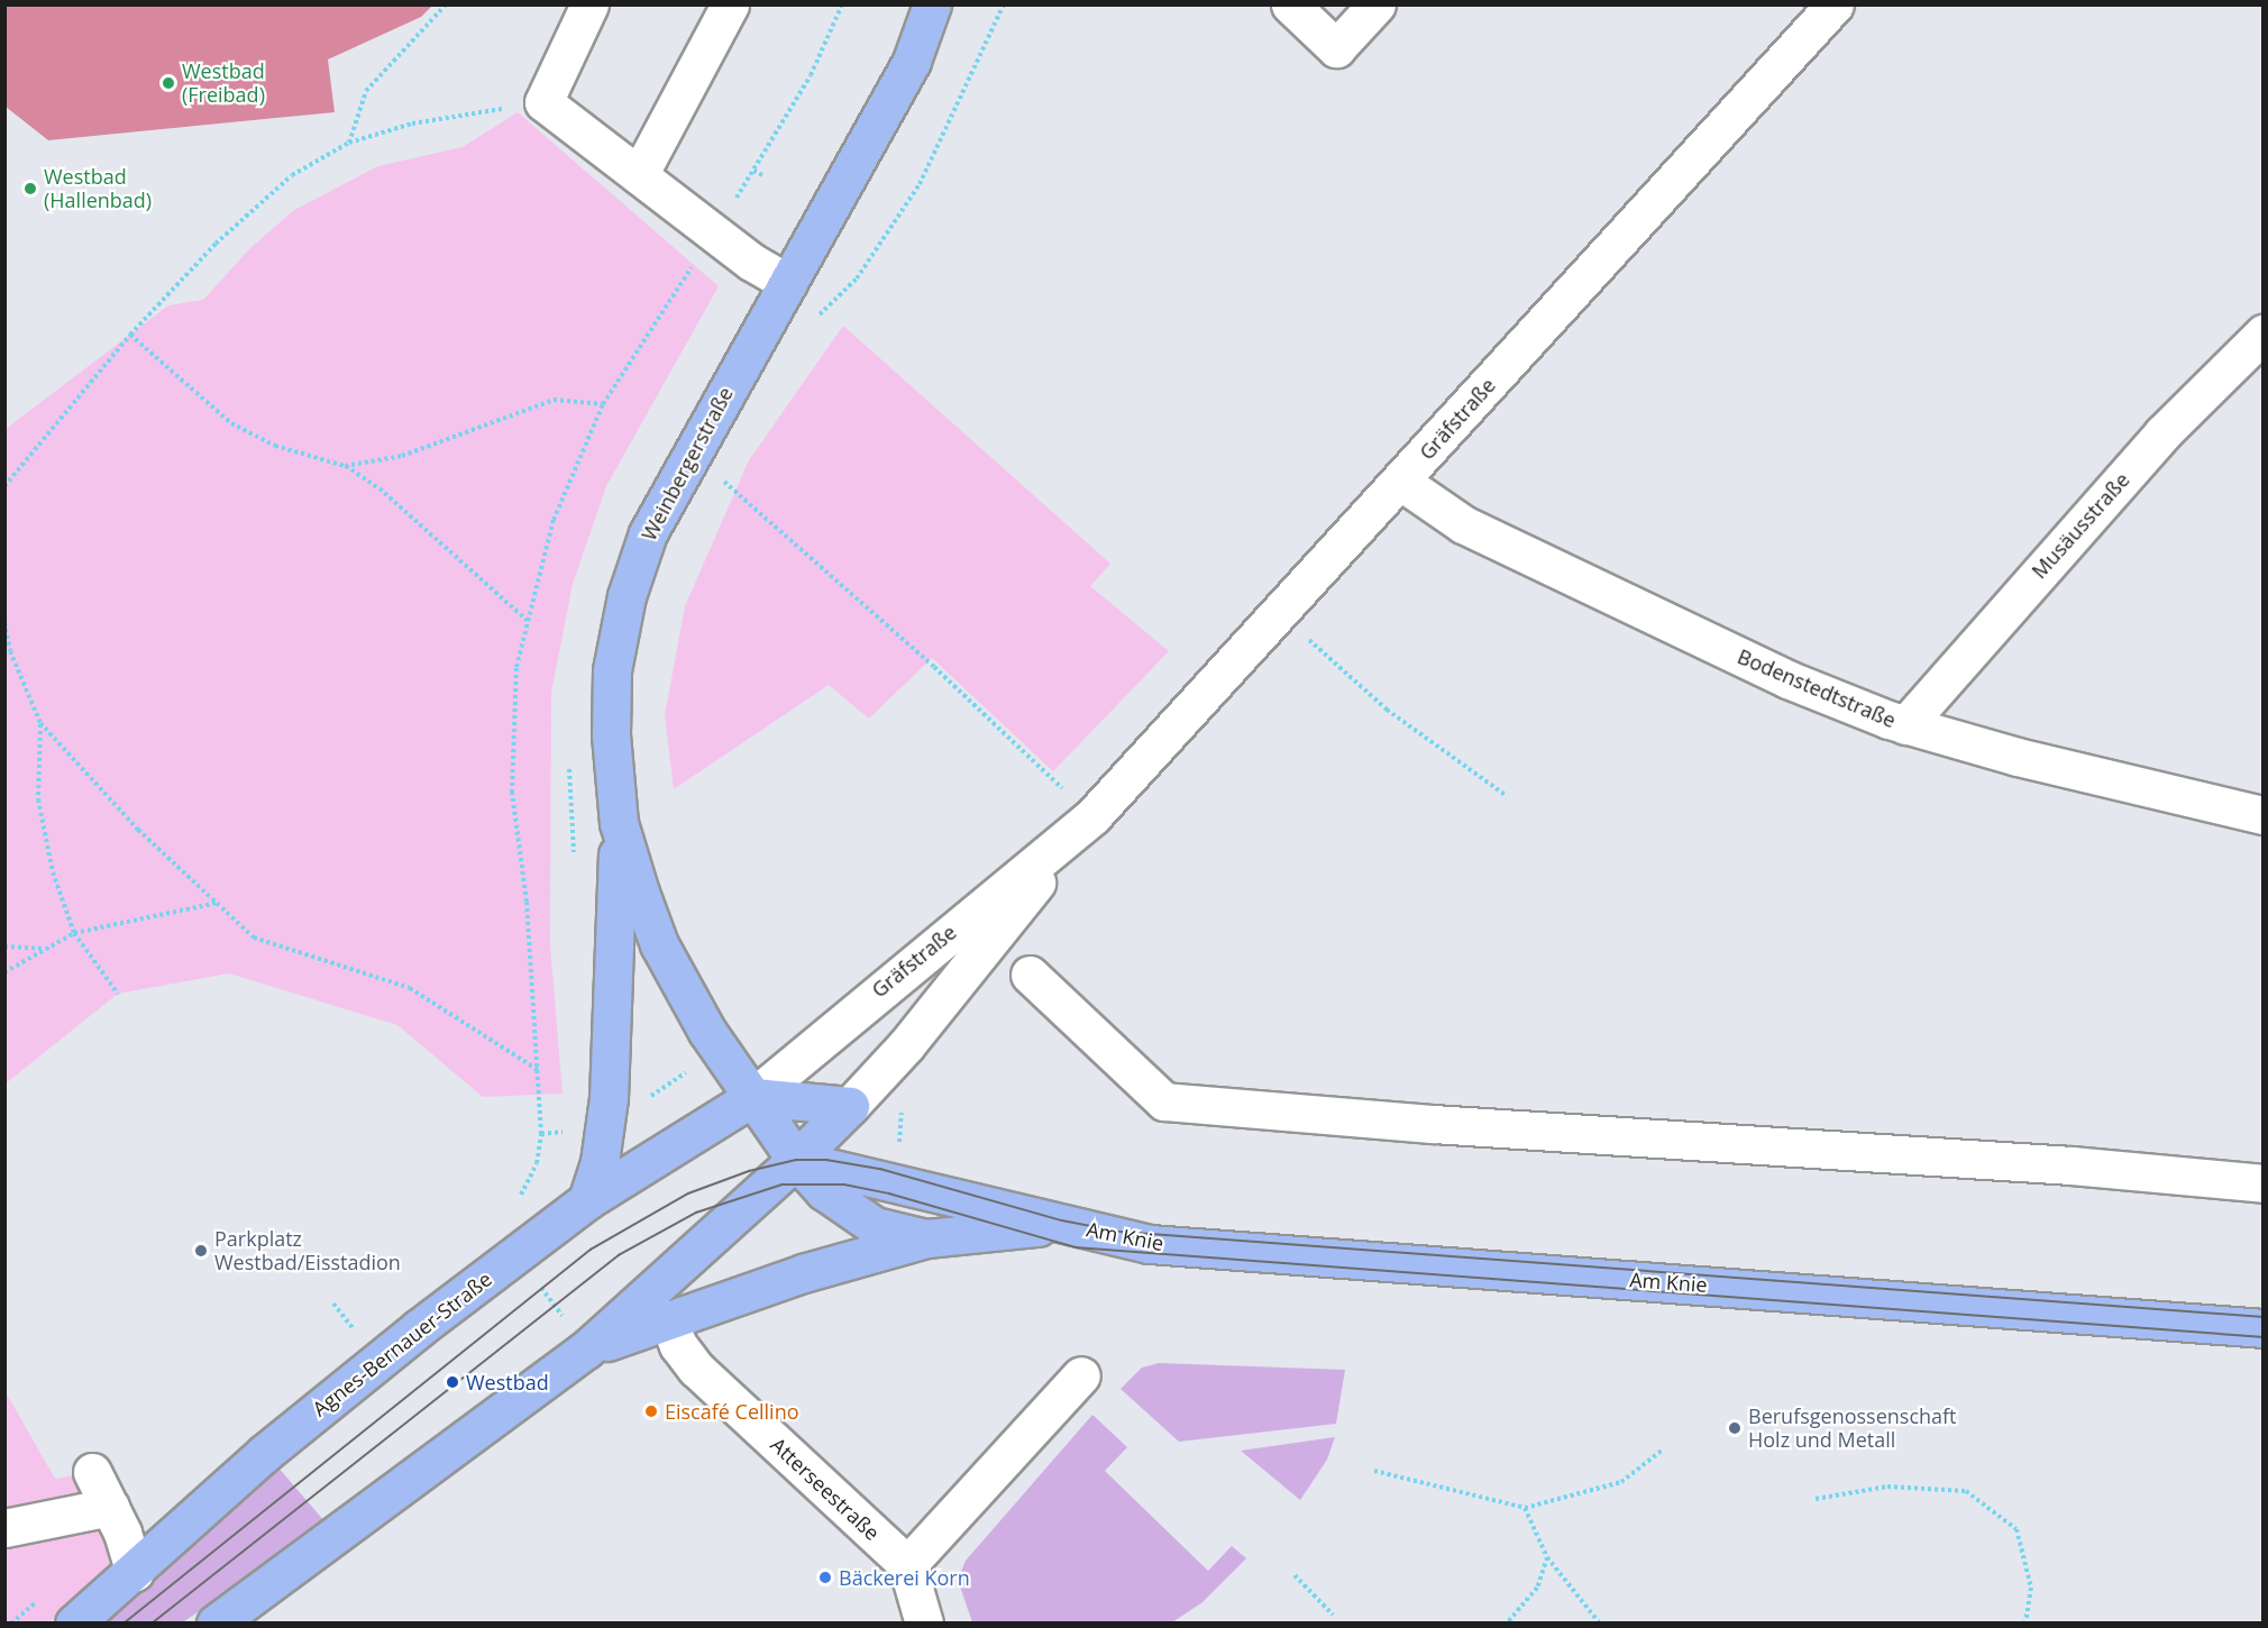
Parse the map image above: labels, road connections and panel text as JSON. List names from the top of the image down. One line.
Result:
{"streets":{"main road":["Weinbergerstraße","Am Knie","Agnes-Bernauer-Straße"],"street":["Gräfstraße","Musäusstraße","Bodenstedtstraße","Atterseestraße"]},"crossings":[["Gräfstraße","Weinbergerstraße"],["Gräfstraße","Bodenstedtstraße"],["Gräfstraße","Agnes-Bernauer-Straße"],["Weinbergerstraße","Am Knie"],["Weinbergerstraße","Agnes-Bernauer-Straße"],["Musäusstraße","Bodenstedtstraße"],["Am Knie","Atterseestraße"]],"places":["Westbad (Freibad)","Westbad (Hallenbad)","Parkplatz Westbad/Eisstadion","Westbad","Eiscafé Cellino","Berufsgenossenschaft Holz und Metall","Bäckerei Korn"]}
